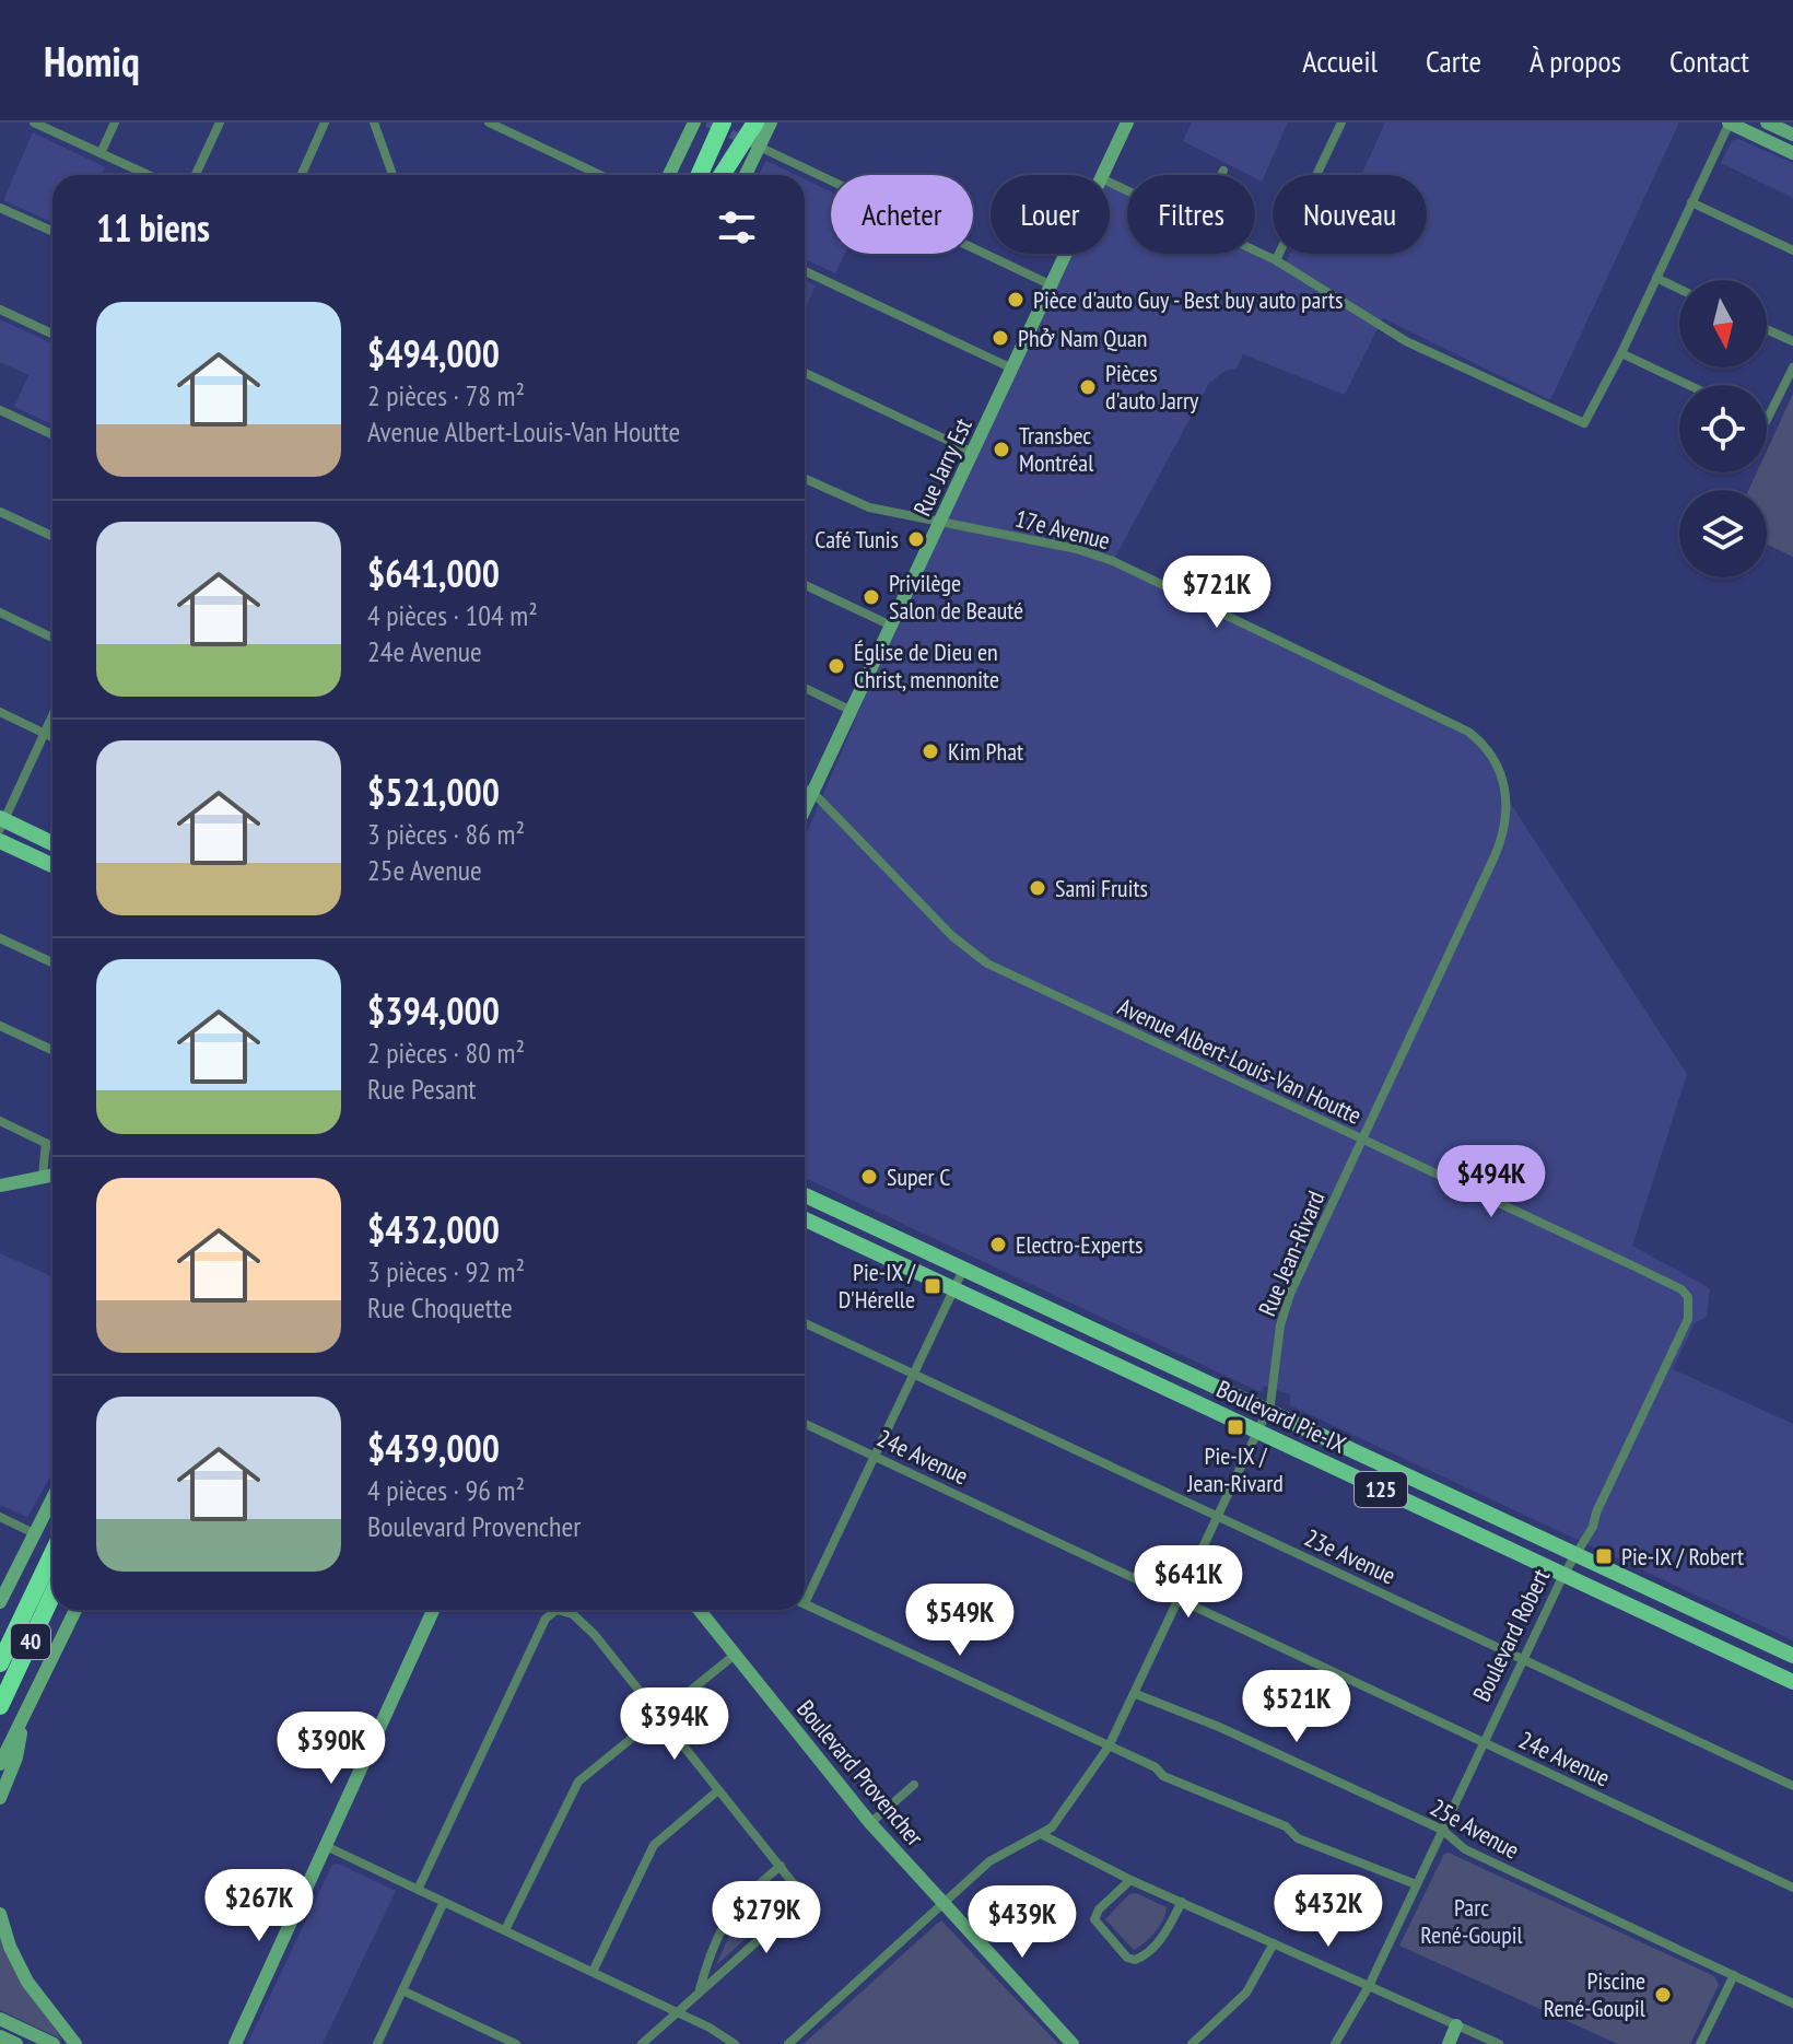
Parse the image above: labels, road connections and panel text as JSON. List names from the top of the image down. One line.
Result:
{"streets":{"highway":["40"],"main road":["Boulevard Pie-IX","125"],"street":["Rue Jarry Est","17e Avenue","Avenue Albert-Louis-Van Houtte","Rue Jean-Rivard","24e Avenue","23e Avenue","Boulevard Robert","Boulevard Provencher","25e Avenue"]},"crossings":[["Rue Jarry Est","17e Avenue"],["Rue Jarry Est","Avenue Albert-Louis-Van Houtte"],["17e Avenue","Rue Jean-Rivard"],["Avenue Albert-Louis-Van Houtte","Rue Jean-Rivard"],["Avenue Albert-Louis-Van Houtte","Boulevard Robert"],["Rue Jean-Rivard","Boulevard Pie-IX"],["Rue Jean-Rivard","24e Avenue"],["Rue Jean-Rivard","23e Avenue"],["Rue Jean-Rivard","Boulevard Provencher"],["Rue Jean-Rivard","25e Avenue"],["Boulevard Pie-IX","Boulevard Robert"],["24e Avenue","Boulevard Robert"],["23e Avenue","Boulevard Robert"],["Boulevard Robert","25e Avenue"]],"parks":["Parc René-Goupil"],"places":{"other":["Pièce d'auto Guy - Best buy auto parts","Phở Nam Quan","Pièces d'auto Jarry","Transbec Montréal","Café Tunis","Privilège Salon de Beauté","Église de Dieu en Christ, mennonite","Kim Phat","Sami Fruits","Super C","Electro-Experts","Piscine René-Goupil"],"transit":["Pie-IX / D'Hérelle","Pie-IX / Jean-Rivard","Pie-IX / Robert"]},"north":"bottom","page":{"header":"Homiq","nav":["Accueil","Carte","À propos","Contact"],"chip":["Acheter","Louer","Filtres","Nouveau"],"heading":"11 biens","list":[{"name":"$494,000","note":"2 pièces · 78 m² · Avenue Albert-Louis-Van Houtte"},{"name":"$641,000","note":"4 pièces · 104 m² · 24e Avenue"},{"name":"$521,000","note":"3 pièces · 86 m² · 25e Avenue"},{"name":"$394,000","note":"2 pièces · 80 m² · Rue Pesant"},{"name":"$432,000","note":"3 pièces · 92 m² · Rue Choquette"},{"name":"$439,000","note":"4 pièces · 96 m² · Boulevard Provencher"}],"price":["$721K","$494K","$641K","$549K","$521K","$394K","$390K","$267K","$432K","$279K","$439K"]}}
